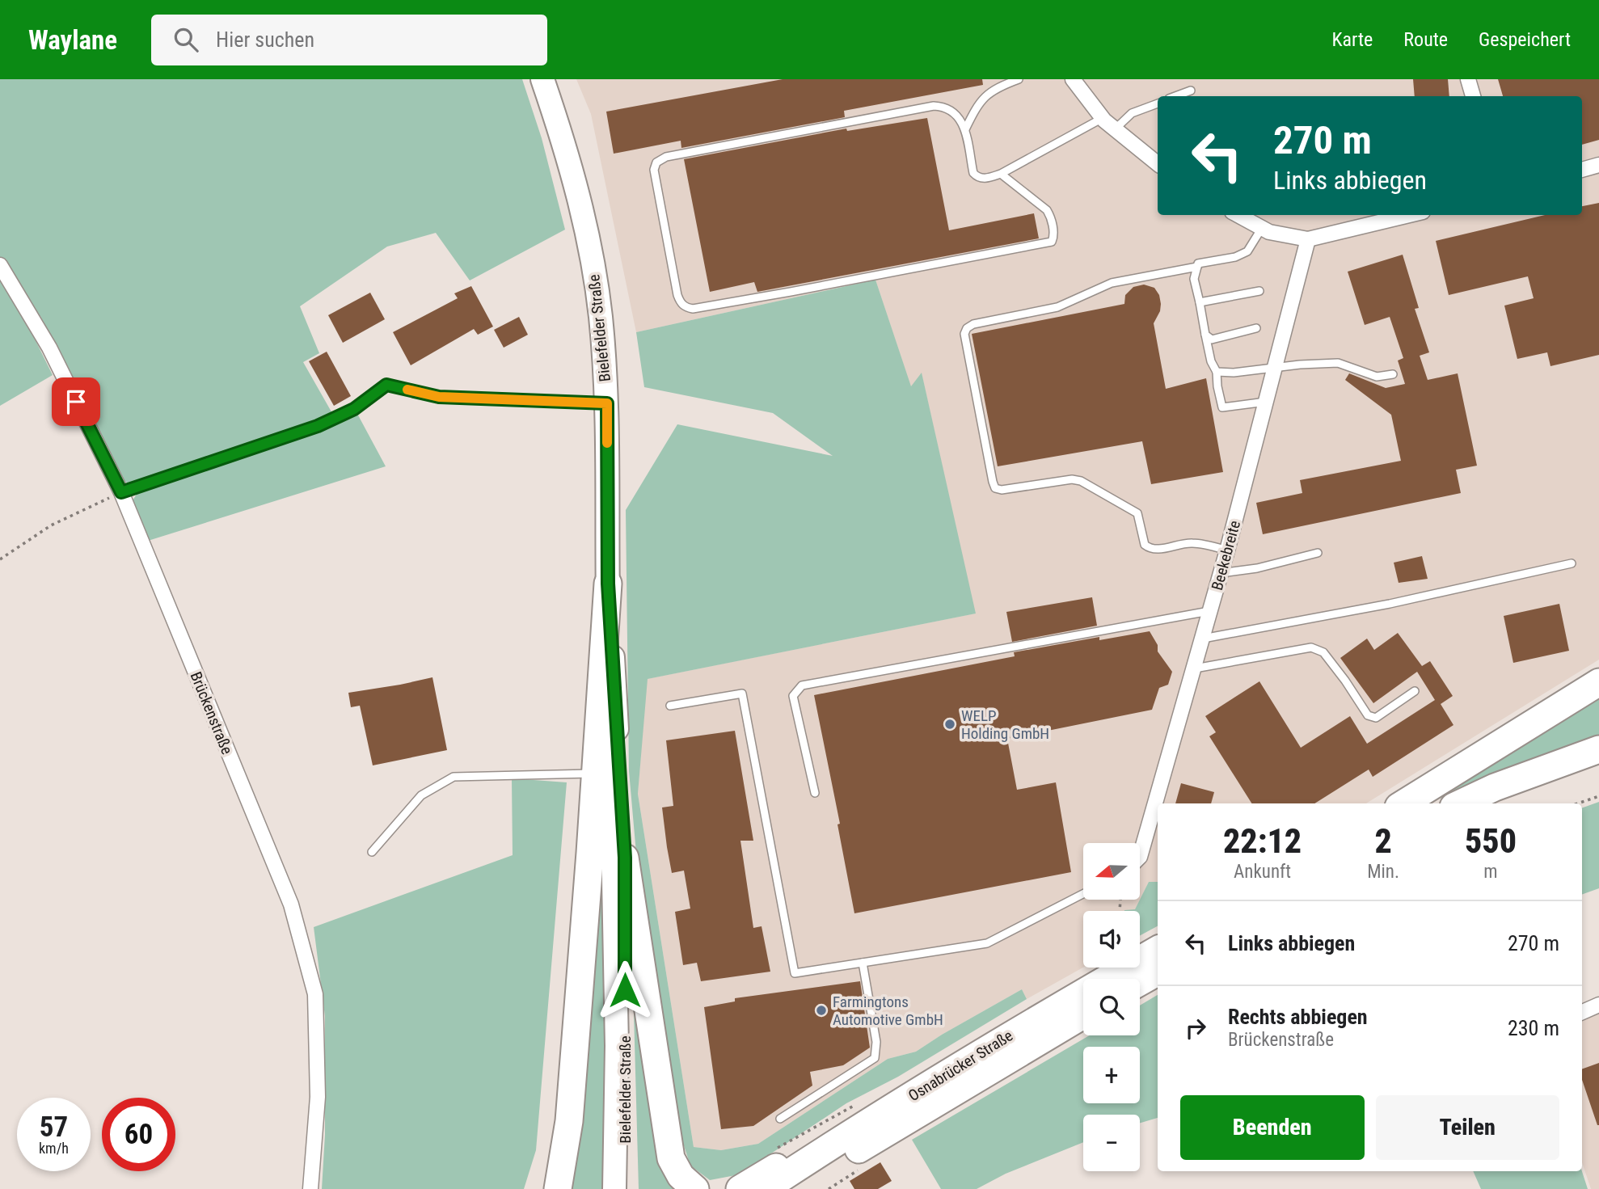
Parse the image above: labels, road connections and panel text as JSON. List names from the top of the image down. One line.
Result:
{"streets":{"highway":["Osnabrücker Straße"],"main road":["Bielefelder Straße"],"street":["Beekebreite","Brückenstraße"]},"places":["WELP Holding GmbH","Farmingtons Automotive GmbH"],"north":"left","page":{"header":"Waylane","search":"Hier suchen","nav":["Karte","Route","Gespeichert"],"turn":["270 m","Links abbiegen"],"eta":["22:12","Ankunft","2","Min.","550","m"],"map_buttons":["+","−"],"list":[{"name":"Links abbiegen","value":"270 m"},{"name":"Rechts abbiegen","note":"Brückenstraße","value":"230 m"}],"buttons":["Beenden","Teilen"],"speed":"57 km/h","limit":"60"}}
